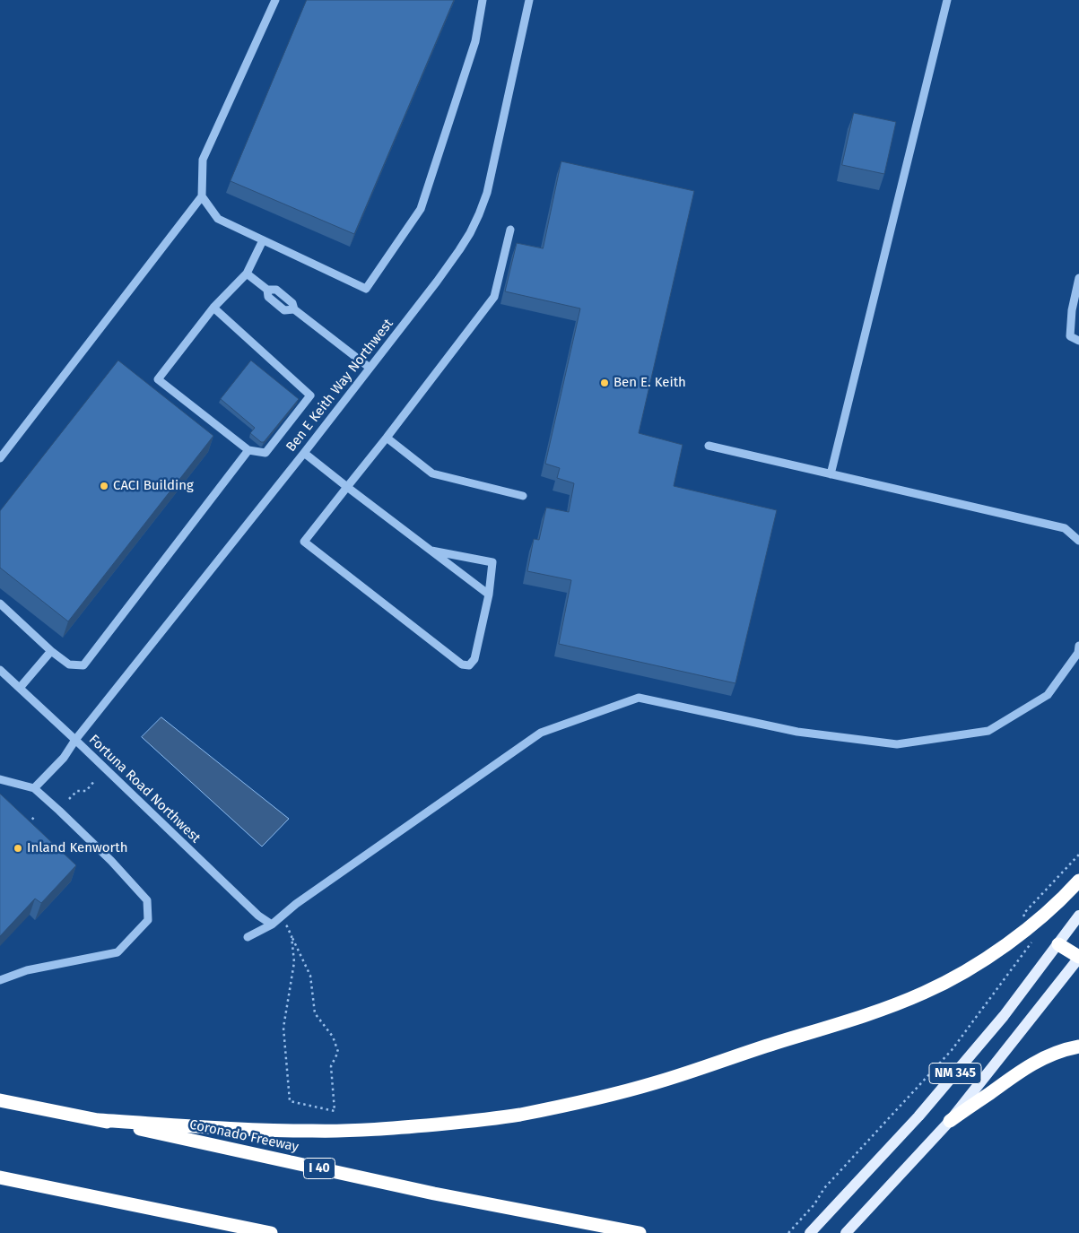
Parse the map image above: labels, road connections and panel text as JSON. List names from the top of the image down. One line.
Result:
{"streets":{"highway":["Coronado Freeway","I 40"],"main road":["NM 345"],"street":["Ben E Keith Way Northwest","Fortuna Road Northwest"]},"crossings":[["Ben E Keith Way Northwest","Fortuna Road Northwest"]],"places":["Ben E. Keith","CACI Building","Inland Kenworth"]}
